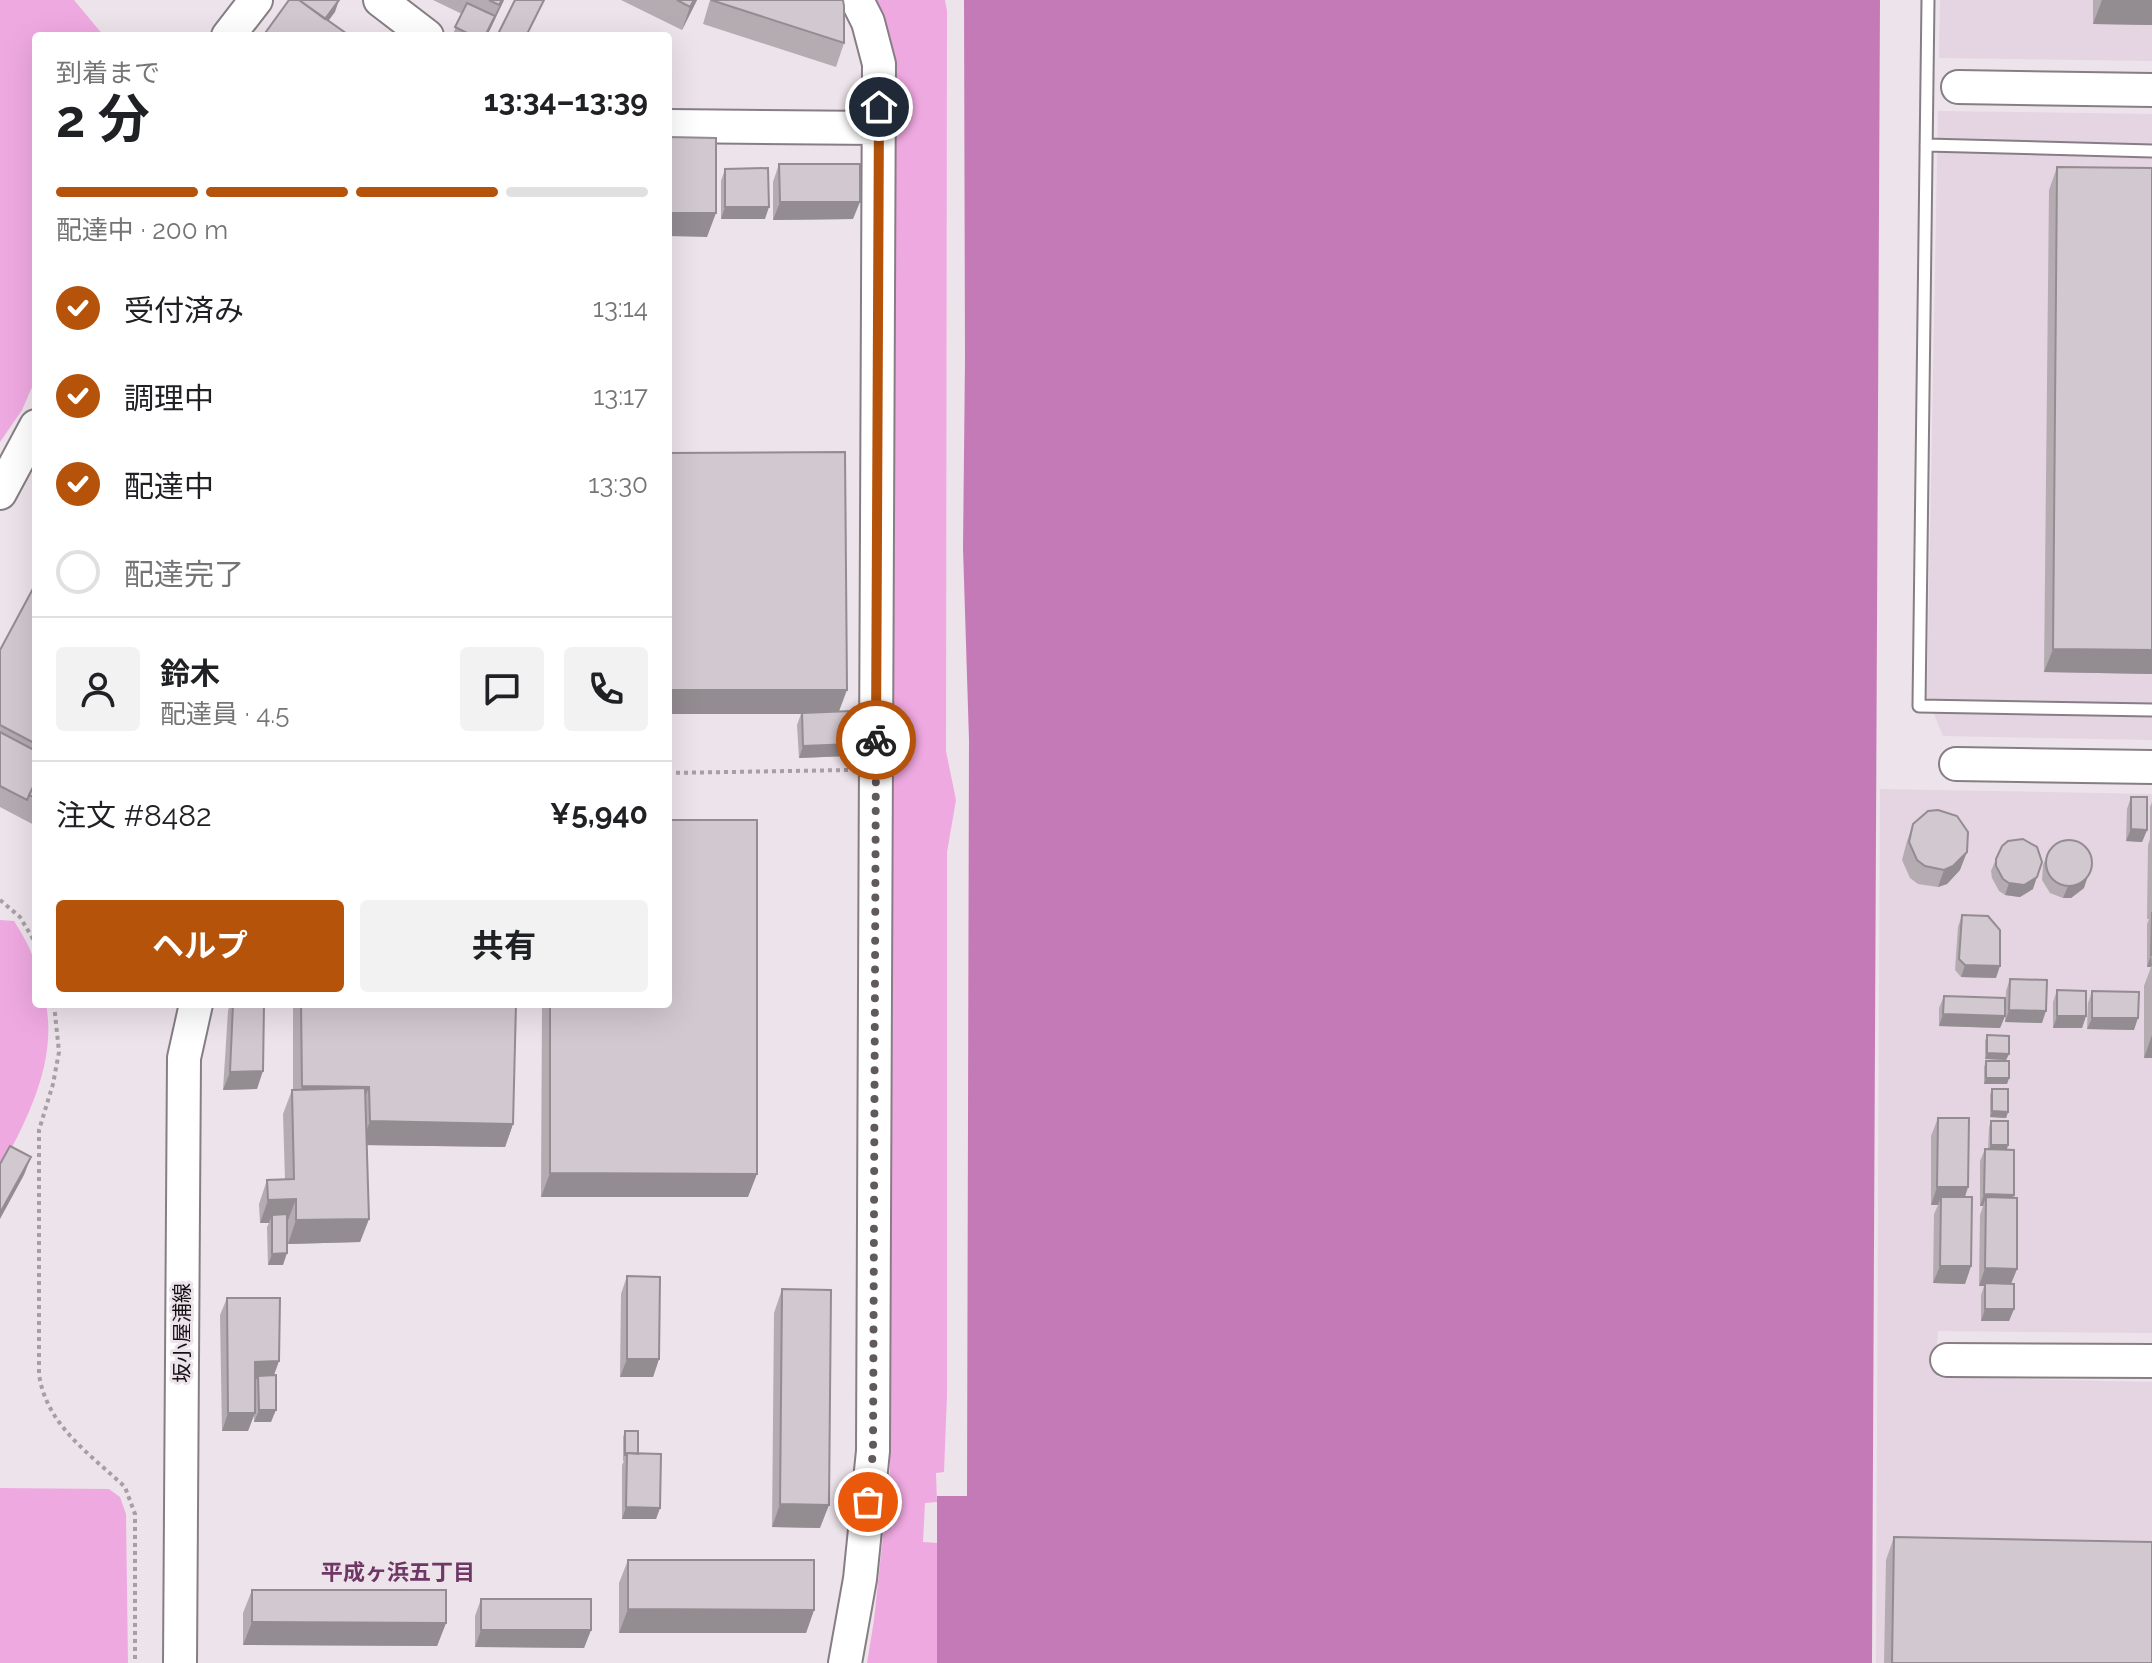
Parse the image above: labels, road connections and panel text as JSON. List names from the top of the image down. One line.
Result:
{"streets":{"street":["坂小屋浦線"]},"districts":["平成ヶ浜五丁目"],"page":{"heading":["2 分","到着まで","13:34–13:39"],"panel":["鈴木","配達員 · 4.5","注文 #8482","¥5,940"],"bar":"配達中 · 200 m","list":[["受付済み","13:14"],["調理中","13:17"],["配達中","13:30"],"配達完了"],"buttons":["ヘルプ","共有"]}}
